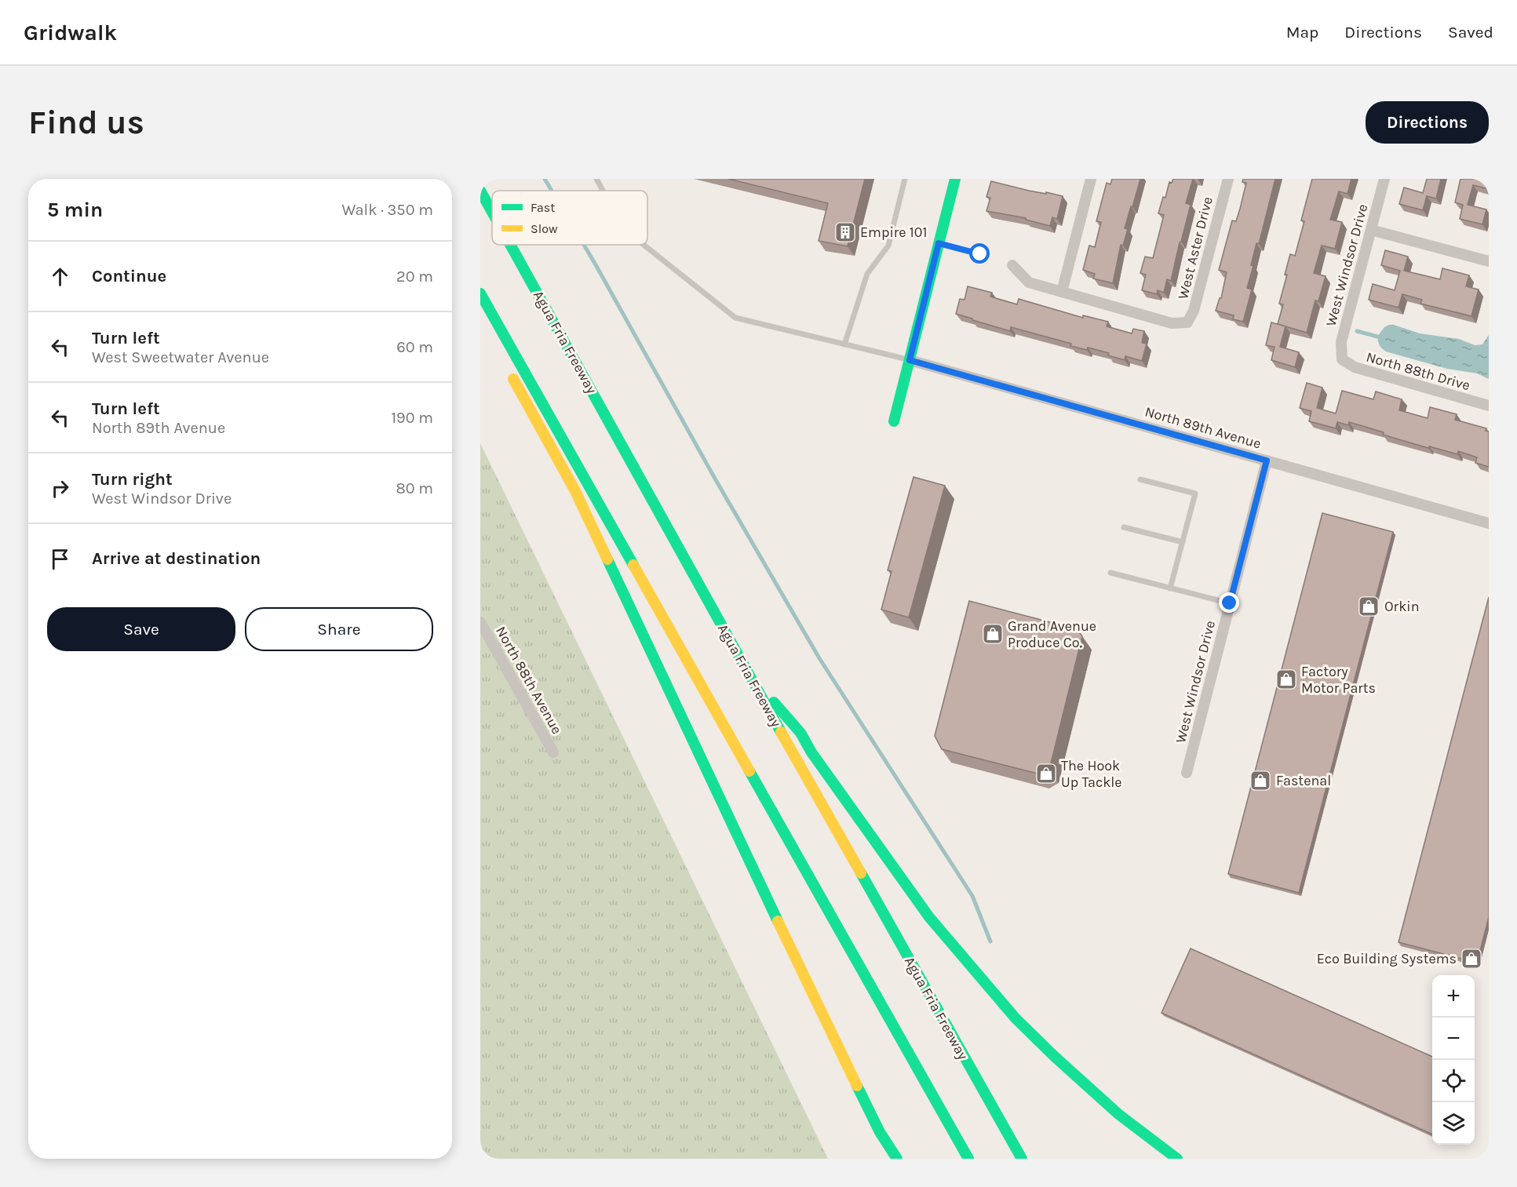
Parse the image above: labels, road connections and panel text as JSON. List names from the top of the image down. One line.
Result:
{"streets":{"main road":["Agua Fria Freeway"],"street":["West Aster Drive","West Windsor Drive","North 88th Drive","North 89th Avenue","North 88th Avenue"]},"crossings":[["West Windsor Drive","North 88th Drive"],["West Windsor Drive","North 89th Avenue"]],"places":{"building":["Empire 101"],"shop":["Orkin","Grand Avenue Produce Co.","Factory Motor Parts","The Hook Up Tackle","Fastenal","Eco Building Systems"]},"legend":["Fast","Slow"],"page":{"header":"Gridwalk","nav":["Map","Directions","Saved"],"buttons":["Directions",["Save","Share"]],"title":"Find us","heading":["5 min","Walk · 350 m"],"list":[["Continue","20 m"],["Turn left","West Sweetwater Avenue","60 m"],["Turn left","North 89th Avenue","190 m"],["Turn right","West Windsor Drive","80 m"],"Arrive at destination"],"map_buttons":["+","−"]}}
